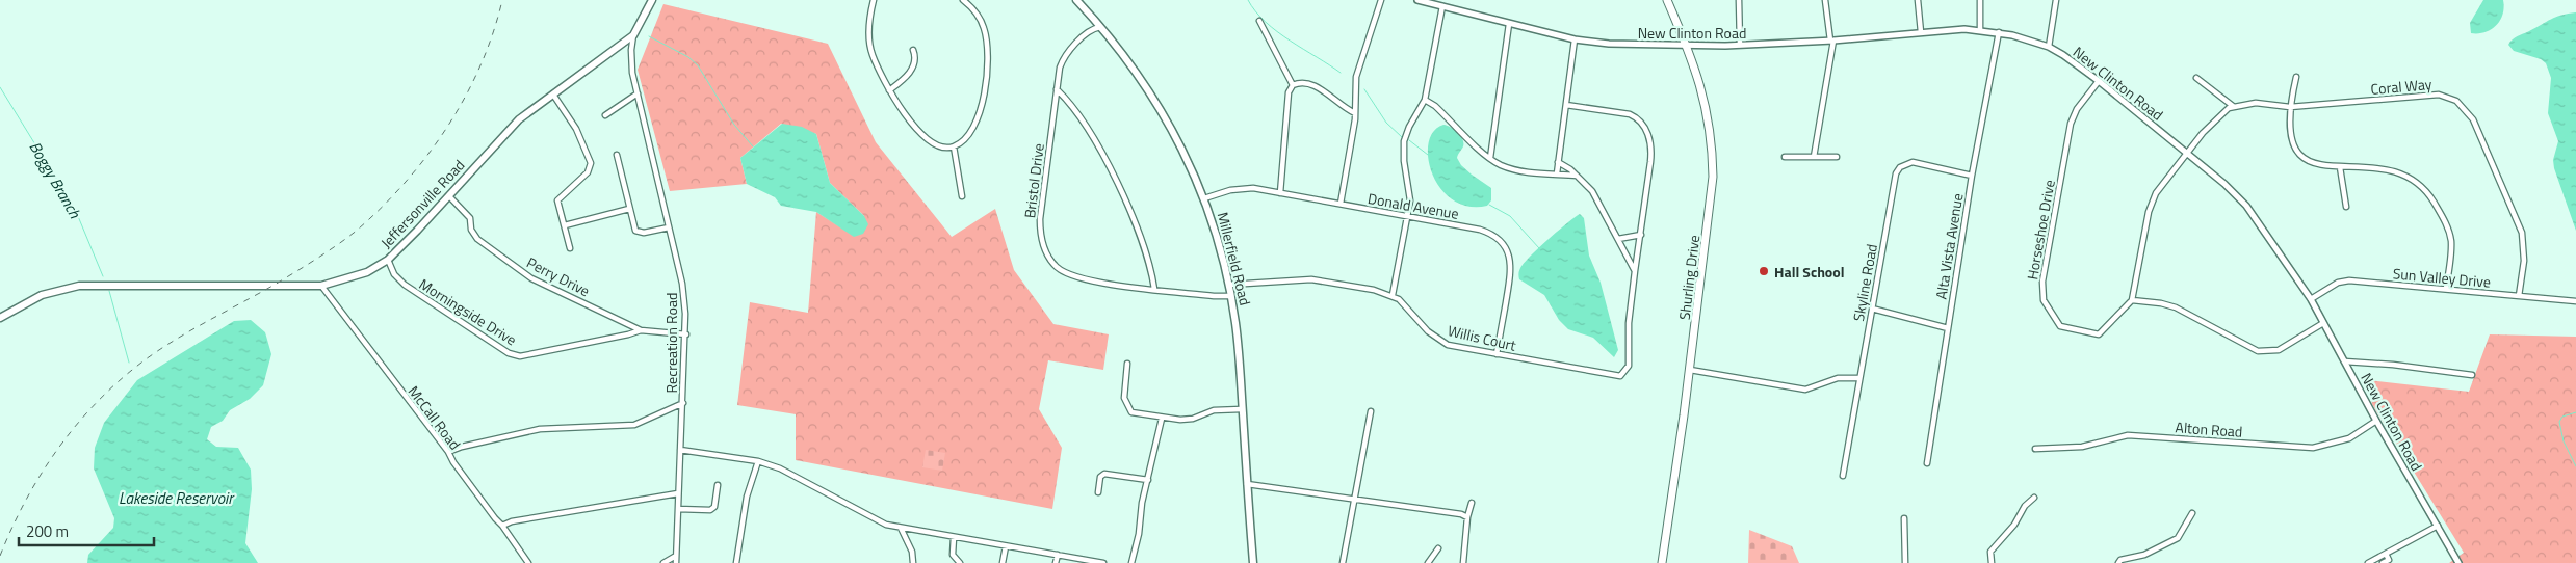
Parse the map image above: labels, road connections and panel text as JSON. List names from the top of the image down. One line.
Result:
{"streets":{"main road":["Jeffersonville Road","Millerfield Road","Shurling Drive"],"street":["New Clinton Road","Coral Way","Bristol Drive","Donald Avenue","Horseshoe Drive","Alta Vista Avenue","Perry Drive","Sun Valley Drive","Skyline Road","Morningside Drive","Willis Court","Recreation Road","McCall Road","Alton Road"]},"crossings":[["New Clinton Road","Coral Way"],["New Clinton Road","Horseshoe Drive"],["New Clinton Road","Alta Vista Avenue"],["New Clinton Road","Shurling Drive"],["New Clinton Road","Sun Valley Drive"],["New Clinton Road","Alton Road"],["Coral Way","Sun Valley Drive"],["Bristol Drive","Millerfield Road"],["Jeffersonville Road","Perry Drive"],["Jeffersonville Road","Morningside Drive"],["Jeffersonville Road","Recreation Road"],["Jeffersonville Road","McCall Road"],["Donald Avenue","Millerfield Road"],["Donald Avenue","Willis Court"],["Alta Vista Avenue","Skyline Road"],["Perry Drive","Morningside Drive"],["Perry Drive","Recreation Road"]],"water":["Boggy Branch","Lakeside Reservoir"],"places":["Hall School"],"scale_bar":"200 m"}
